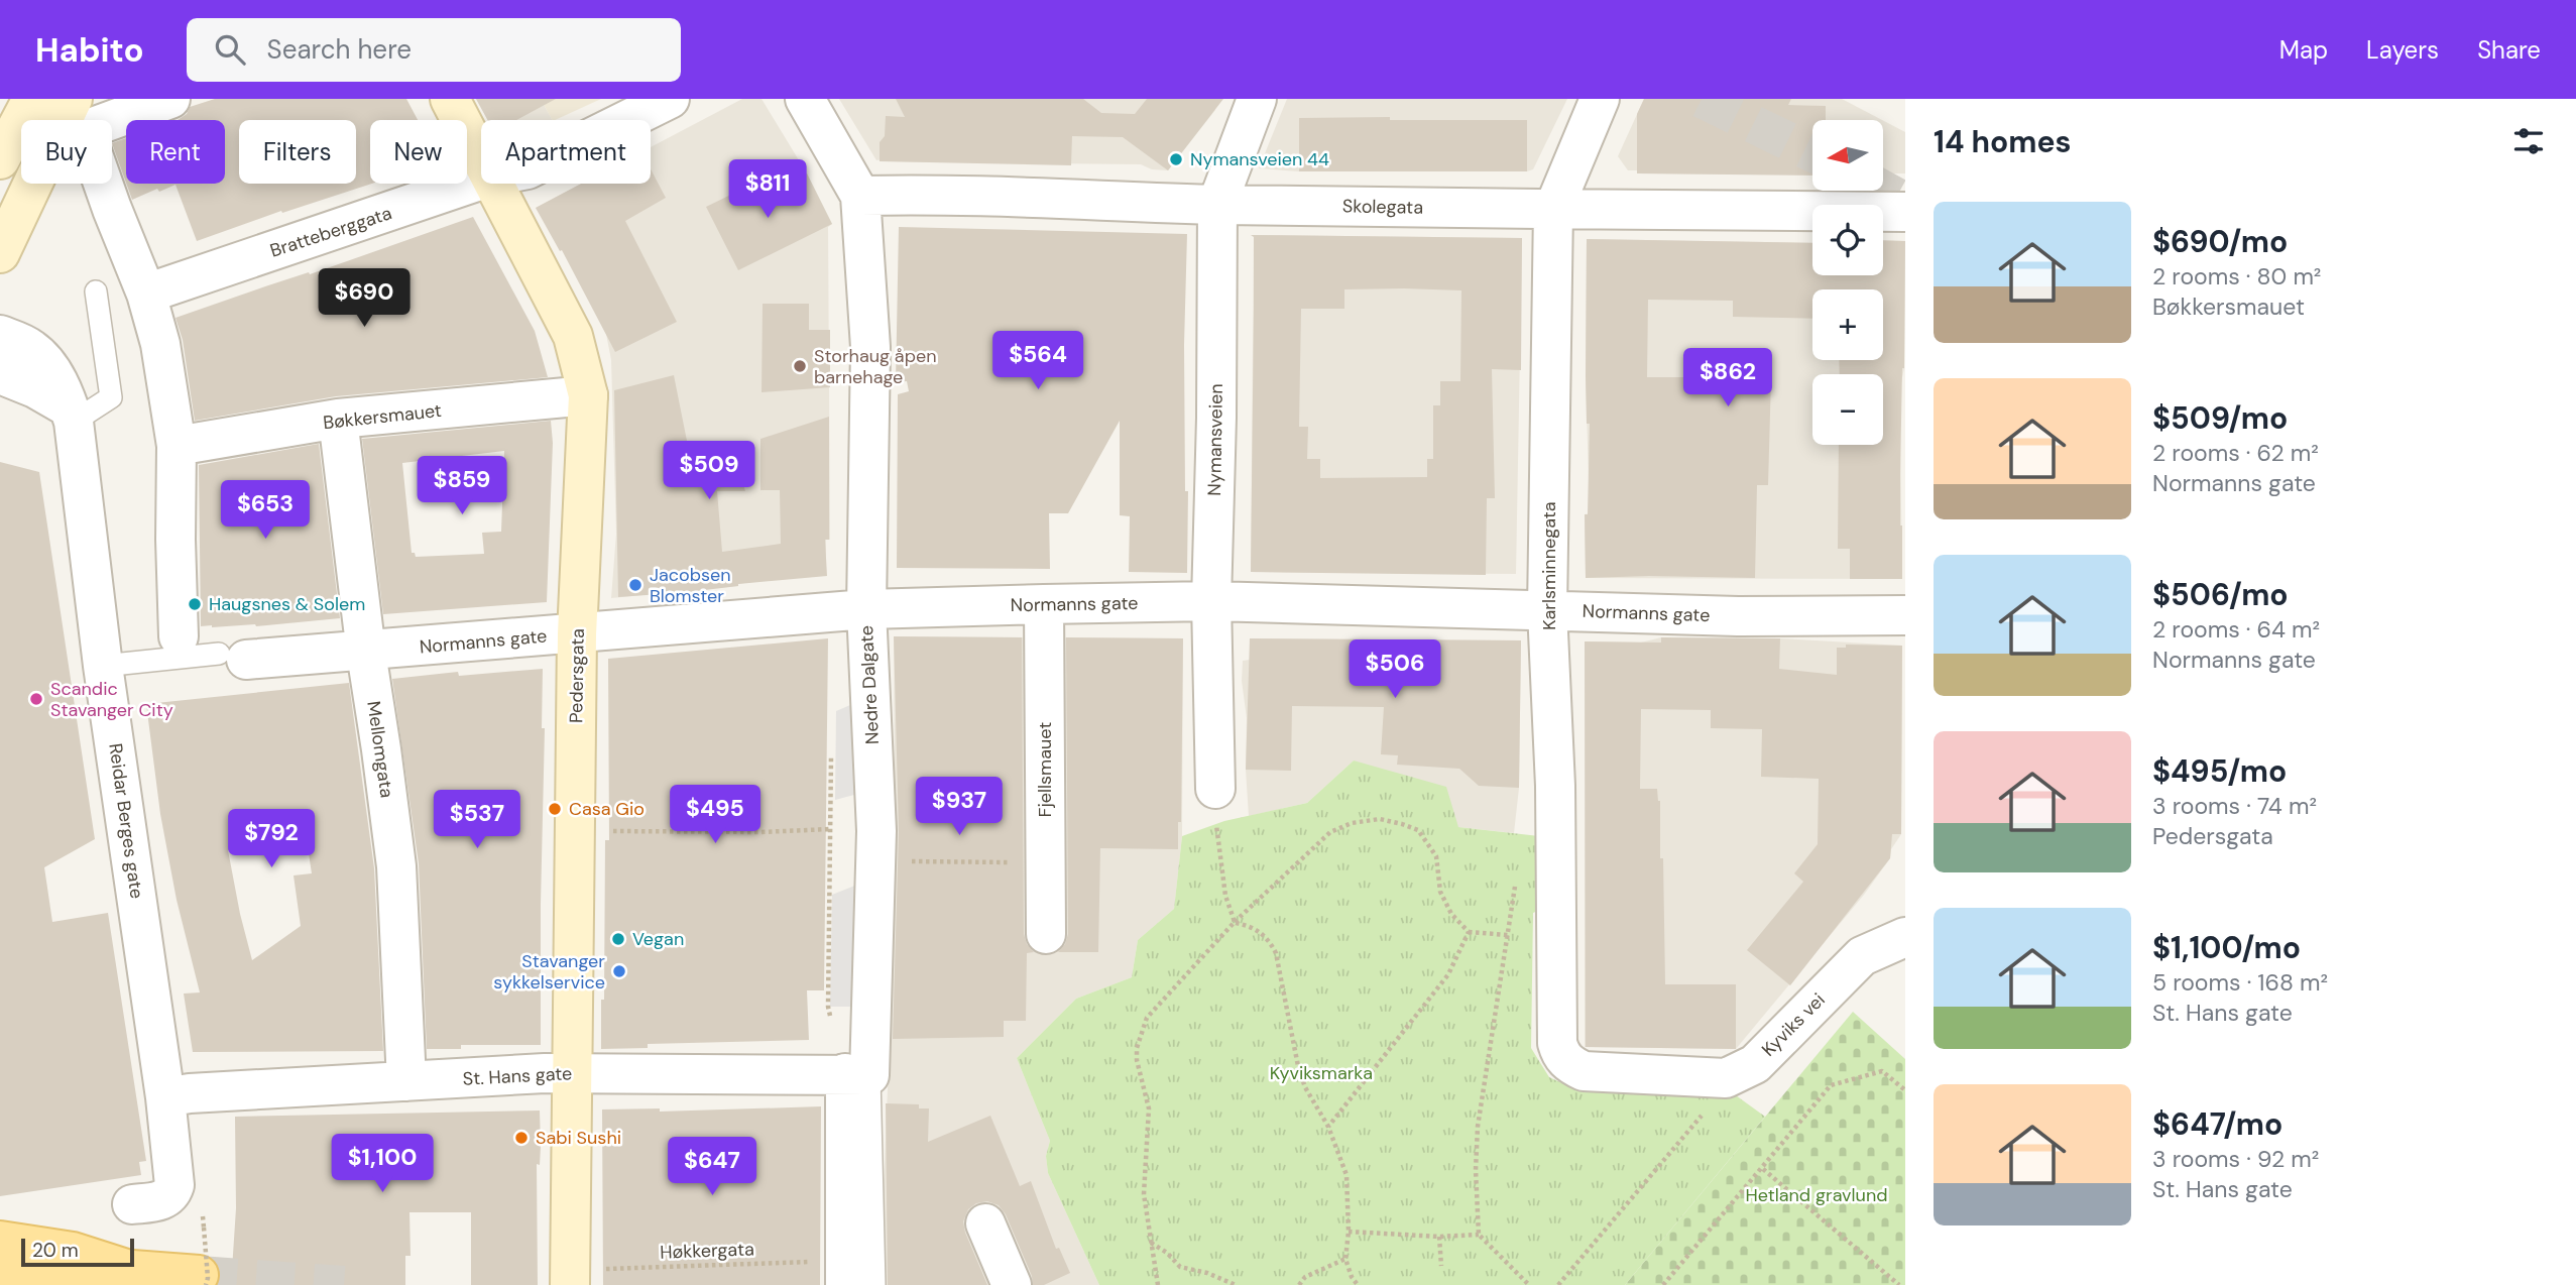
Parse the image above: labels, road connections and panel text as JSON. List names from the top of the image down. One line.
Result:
{"streets":{"street":["Skolegata","Bratteberggata","Bøkkersmauet","Nymansveien","Karlsminnegata","Normanns gate","Pedersgata","Nedre Dalgate","Mellomgata","Fjellsmauet","Reidar Berges gate","Kyviks vei","St. Hans gate"],"path":["Høkkergata"]},"crossings":[["Skolegata","Nymansveien"],["Skolegata","Karlsminnegata"],["Skolegata","Nedre Dalgate"],["Bøkkersmauet","Pedersgata"],["Bøkkersmauet","Mellomgata"],["Nymansveien","Normanns gate"],["Karlsminnegata","Normanns gate"],["Karlsminnegata","Kyviks vei"],["Normanns gate","Pedersgata"],["Normanns gate","Nedre Dalgate"],["Normanns gate","Mellomgata"],["Normanns gate","Fjellsmauet"],["Pedersgata","St. Hans gate"],["Pedersgata","Høkkergata"],["Nedre Dalgate","St. Hans gate"],["Nedre Dalgate","Høkkergata"],["Mellomgata","St. Hans gate"],["Reidar Berges gate","St. Hans gate"]],"parks":["Kyviksmarka","Hetland gravlund"],"places":["Nymansveien 44","Storhaug åpen barnehage","Jacobsen Blomster","Haugsnes & Solem","Scandic Stavanger City","Casa Gio","Vegan","Stavanger sykkelservice","Sabi Sushi"],"scale_bar":"20 m","north":"left","page":{"header":"Habito","search":"Search here","nav":["Map","Layers","Share"],"heading":"14 homes","map_buttons":["+","−"],"chip":["Buy","Rent","Filters","New","Apartment"],"price":["$811","$690","$564","$862","$509","$859","$653","$506","$937","$495","$537","$792","$1,100","$647"],"list":[{"name":"$690/mo","note":"2 rooms · 80 m² · Bøkkersmauet"},{"name":"$509/mo","note":"2 rooms · 62 m² · Normanns gate"},{"name":"$506/mo","note":"2 rooms · 64 m² · Normanns gate"},{"name":"$495/mo","note":"3 rooms · 74 m² · Pedersgata"},{"name":"$1,100/mo","note":"5 rooms · 168 m² · St. Hans gate"},{"name":"$647/mo","note":"3 rooms · 92 m² · St. Hans gate"}],"scale":"20 m"}}
